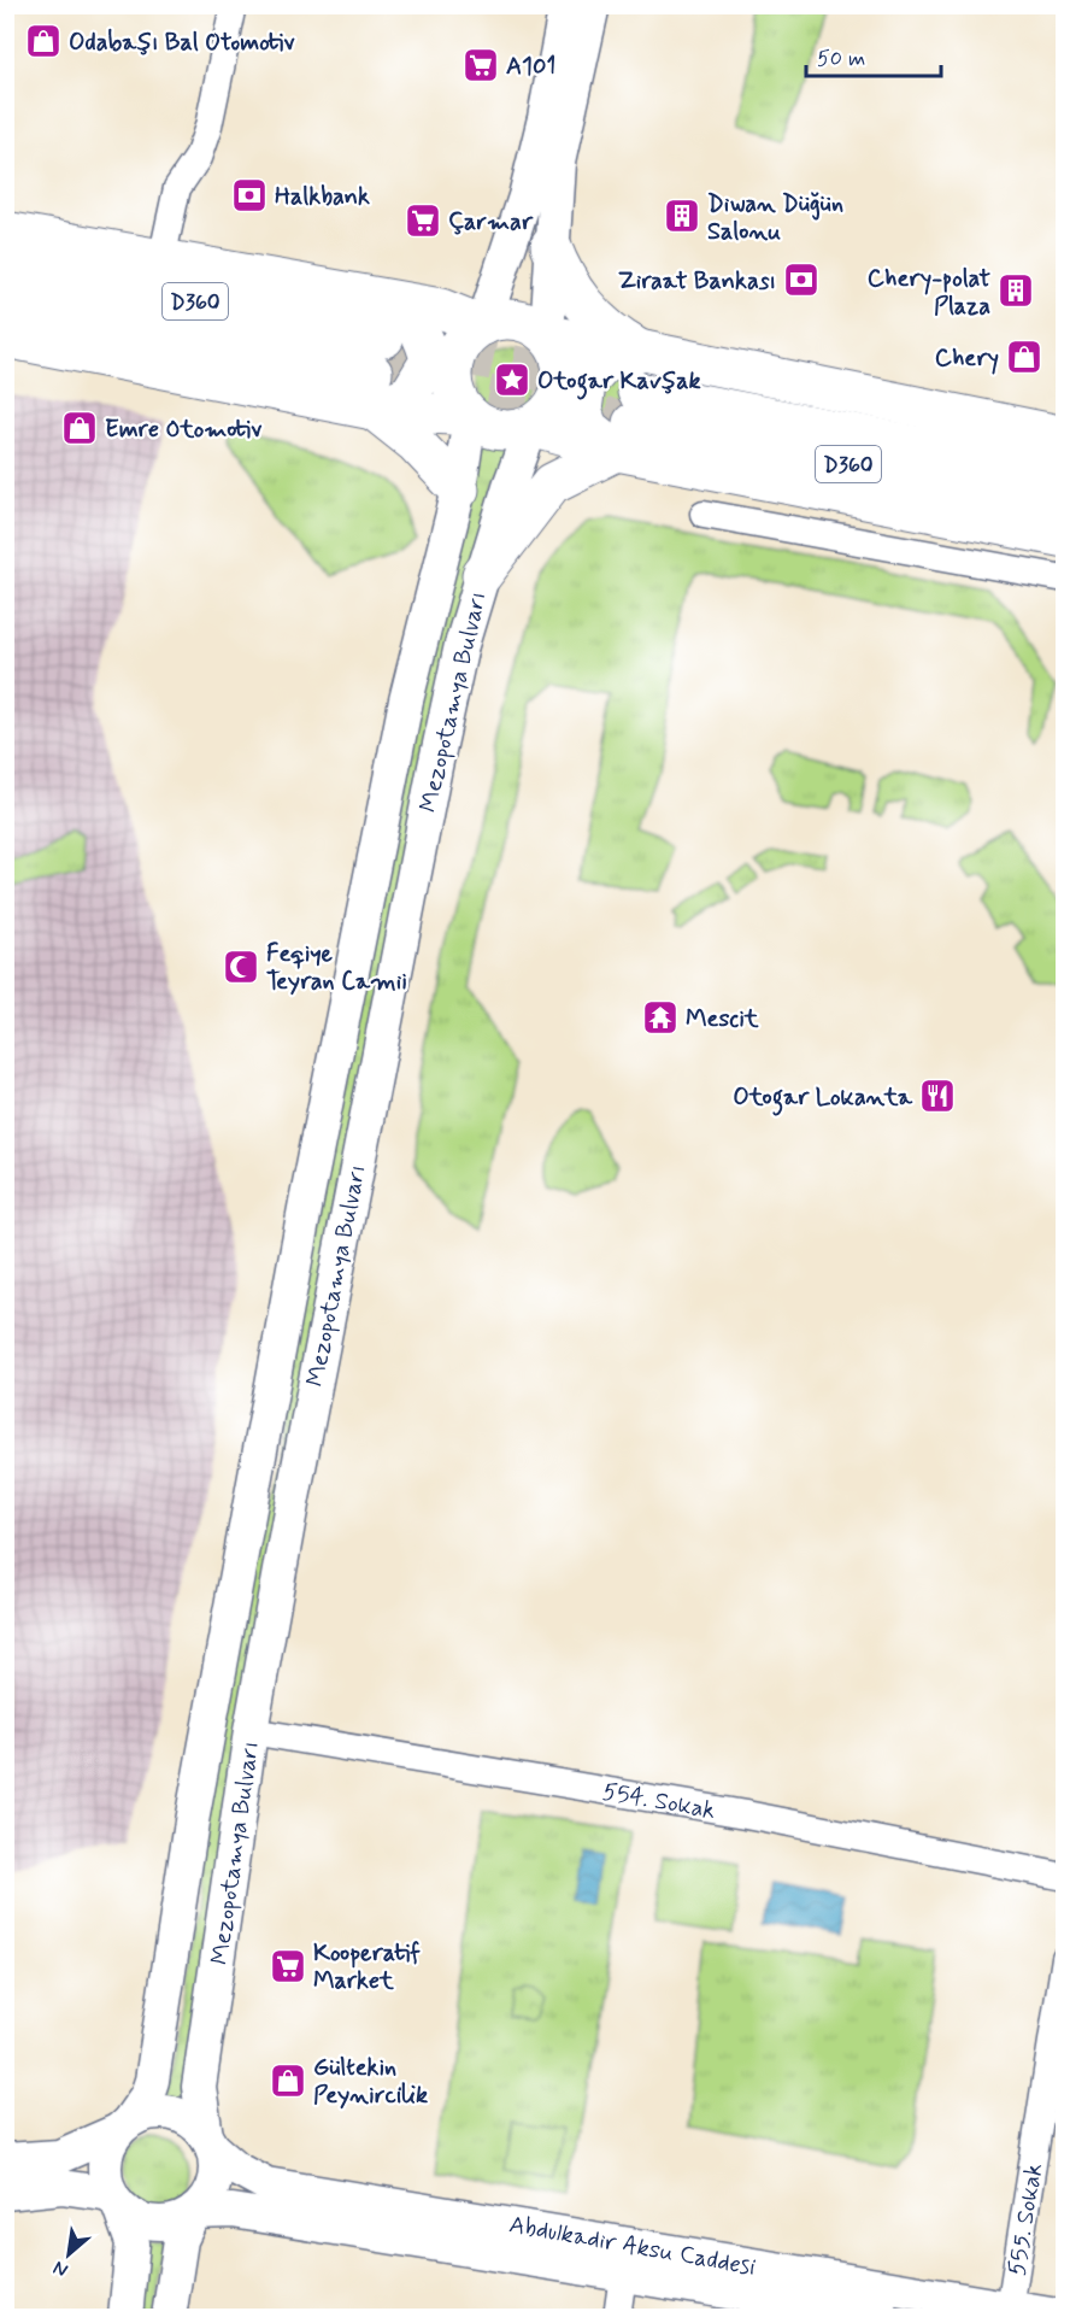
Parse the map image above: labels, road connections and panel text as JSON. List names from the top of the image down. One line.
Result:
{"streets":{"highway":["D360"],"main road":["Mezopotamya Bulvarı","Abdulkadir Aksu Caddesi"],"street":["554. Sokak","555. Sokak"]},"crossings":[["Mezopotamya Bulvarı","554. Sokak"],["Mezopotamya Bulvarı","Abdulkadir Aksu Caddesi"],["555. Sokak","Abdulkadir Aksu Caddesi"]],"places":{"shop":["Odabaşı Bal Otomotiv","Chery","Emre Otomotiv","Gültekin Peynircilik"],"supermarket":["A101","Çarmar","Kooperatif Market"],"bank":["Halkbank","Ziraat Bankası"],"building":["Diwan Düğün Salonu","Chery-polat Plaza"],"place":["Otogar Kavşak"],"mosque":["Feqiye Teyran Camii"],"temple":["Mescit"],"restaurant":["Otogar Lokanta"]},"scale_bar":"50 m","north":"bottom left"}
